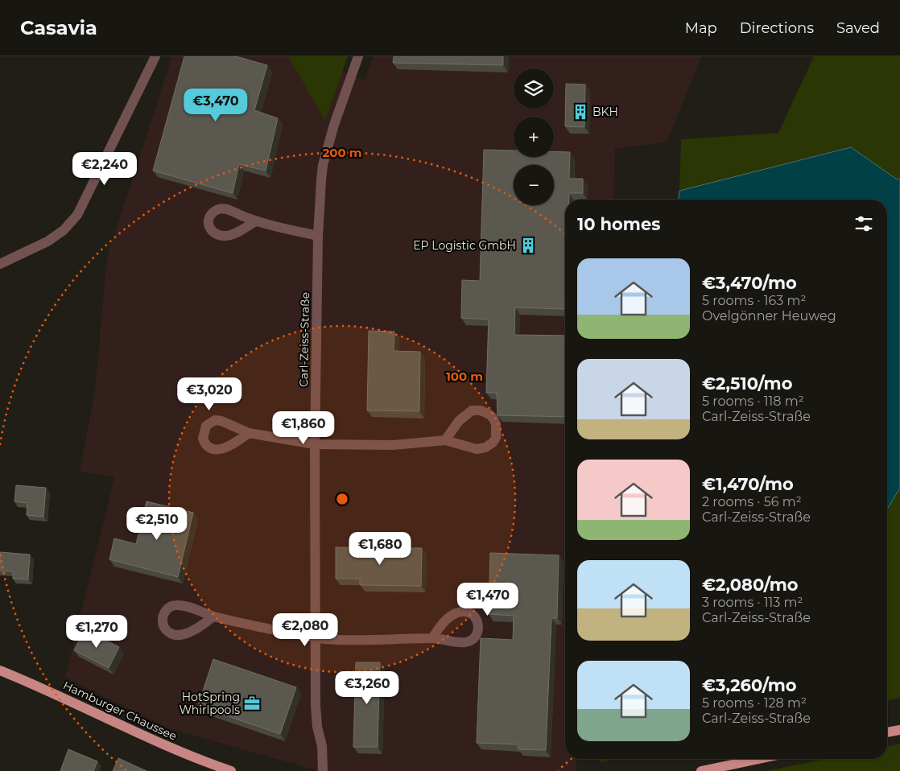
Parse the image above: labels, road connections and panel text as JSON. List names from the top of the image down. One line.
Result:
{"streets":{"main road":["Hamburger Chaussee"],"street":["Carl-Zeiss-Straße"]},"places":{"building":["BKH","EP Logistic GmbH"],"office":["HotSpring Whirlpools"]},"page":{"header":"Casavia","nav":["Map","Directions","Saved"],"map_buttons":["+","−"],"price":["€3,470","€2,240","€3,020","€1,860","€2,510","€1,680","€1,470","€2,080","€1,270","€3,260"],"heading":"10 homes","list":[{"name":"€3,470/mo","note":"5 rooms · 163 m² · Ovelgönner Heuweg"},{"name":"€2,510/mo","note":"5 rooms · 118 m² · Carl-Zeiss-Straße"},{"name":"€1,470/mo","note":"2 rooms · 56 m² · Carl-Zeiss-Straße"},{"name":"€2,080/mo","note":"3 rooms · 113 m² · Carl-Zeiss-Straße"},{"name":"€3,260/mo","note":"5 rooms · 128 m² · Carl-Zeiss-Straße"}]},"rings":["200 m","100 m"]}
